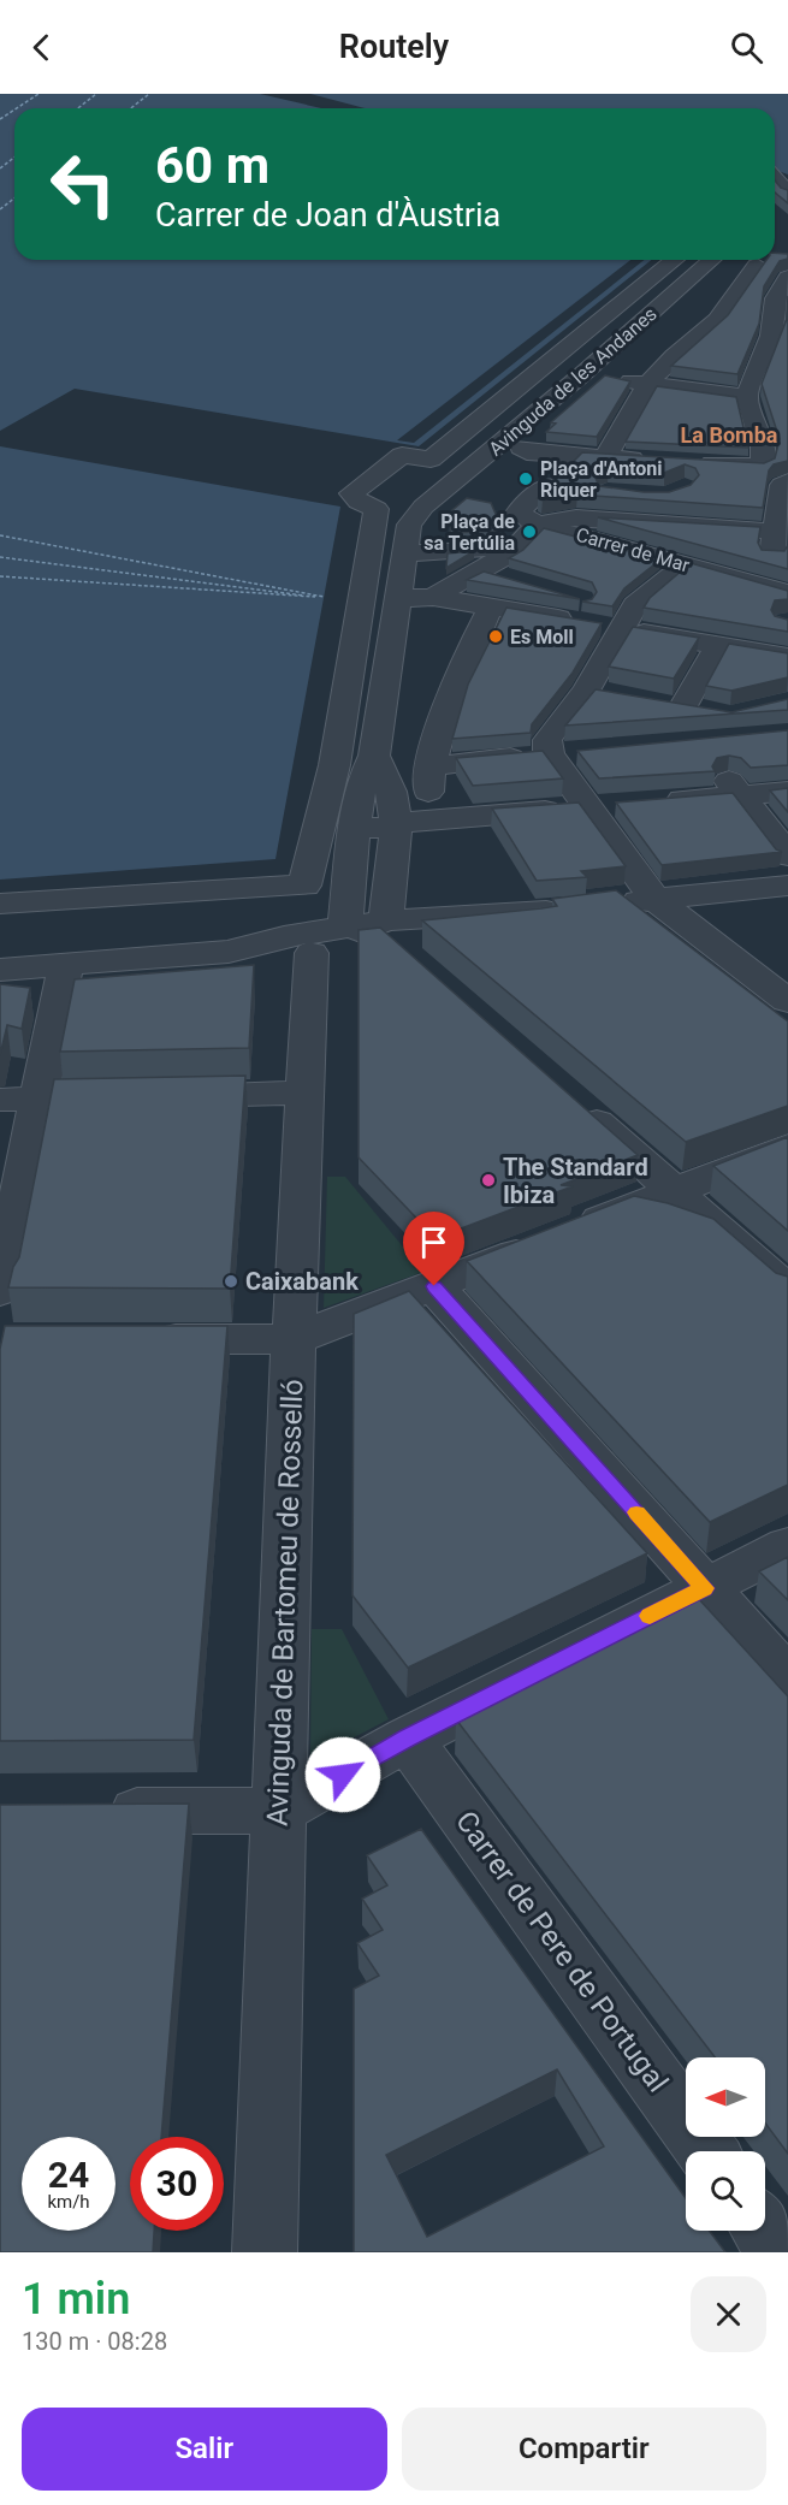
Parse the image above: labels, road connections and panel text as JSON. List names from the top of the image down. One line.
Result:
{"streets":{"street":["Avinguda de les Andanes","Carrer de Mar","Avinguda de Bartomeu de Rosselló","Carrer de Pere de Portugal"]},"districts":["La Bomba"],"places":["Plaça d'Antoni Riquer","Plaça de sa Tertúlia","Es Moll","The Standard Ibiza","Caixabank"],"north":"left","page":{"header":"Routely","turn":["60 m","Carrer de Joan d'Àustria"],"speed":"24 km/h","limit":"30","heading":["1 min","130 m · 08:28"],"buttons":["Salir","Compartir"]}}
